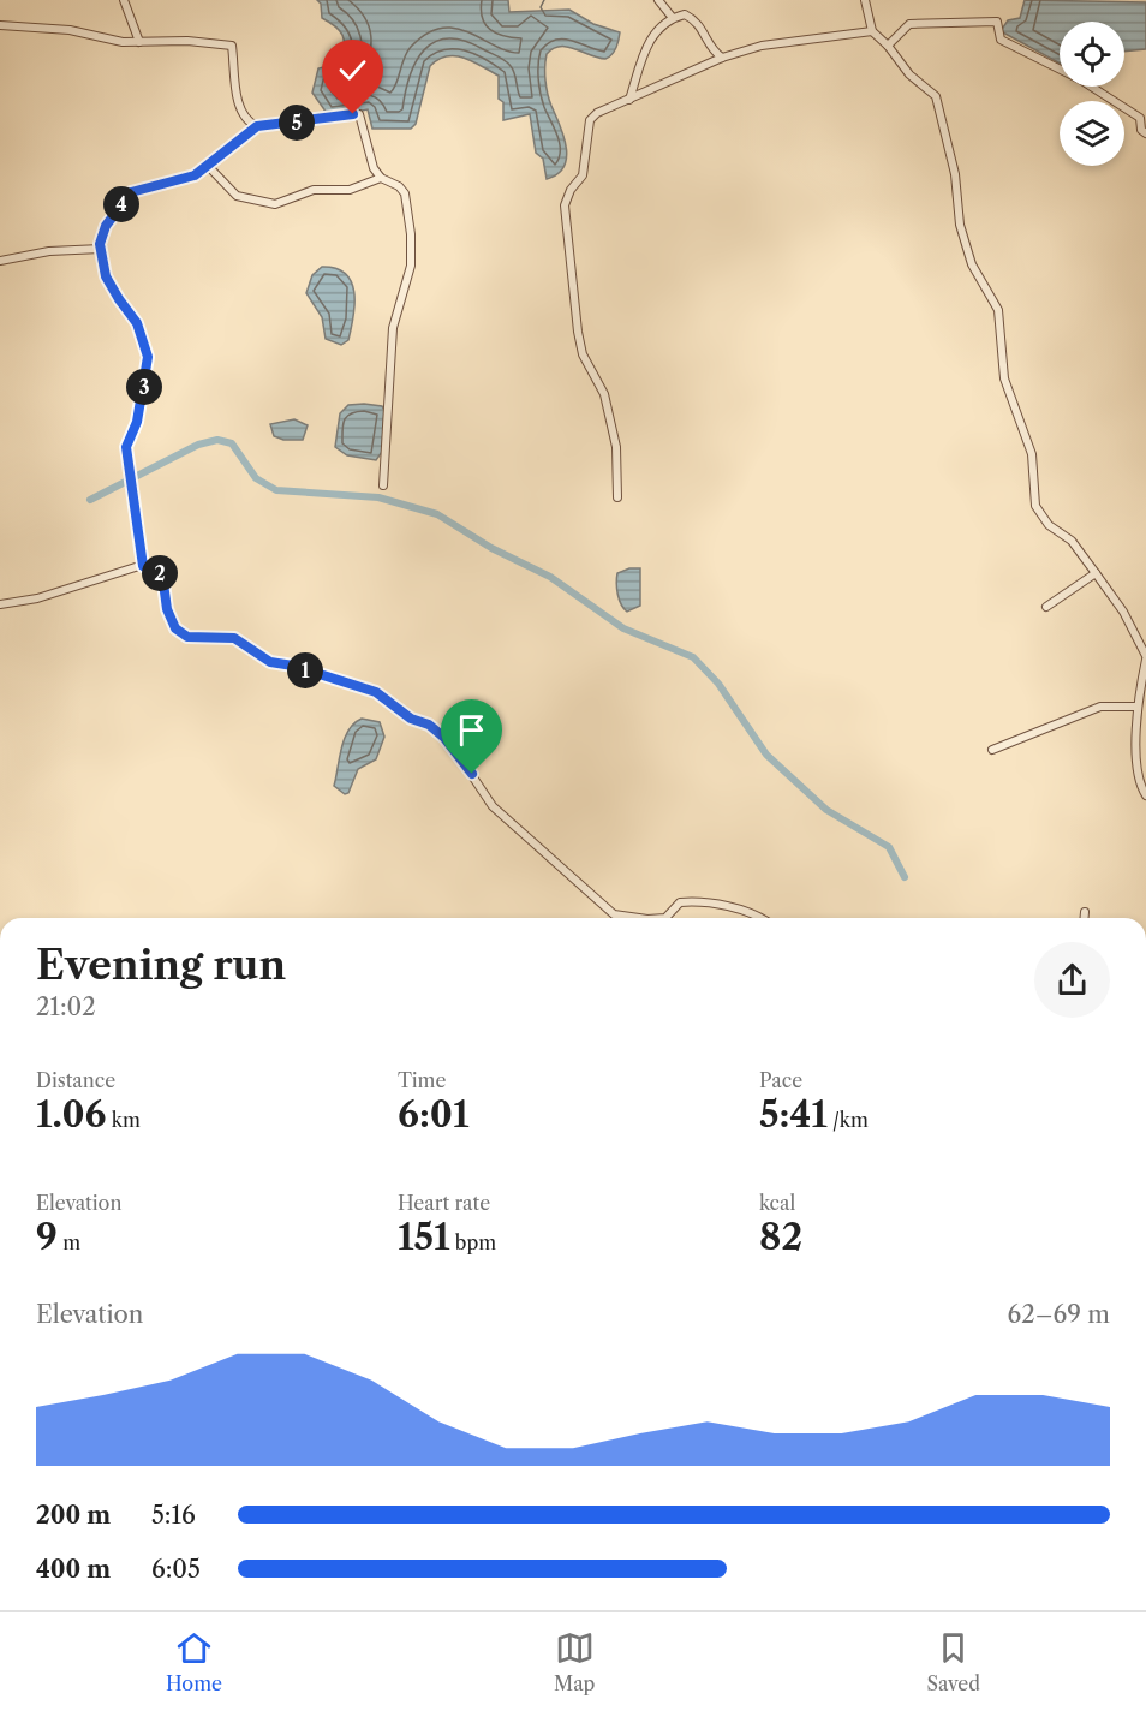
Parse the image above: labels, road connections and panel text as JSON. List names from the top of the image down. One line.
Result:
{"page":{"pins":["5","4","3","2","1"],"heading":["Evening run","21:02"],"stats":[["Distance","1.06 km"],["Time","6:01"],["Pace","5:41 /km"],["Elevation","9 m"],["Heart rate","151 bpm"],["kcal","82"]],"chart":["Elevation","62–69 m"],"list":[{"name":"200 m","note":"5:16"},{"name":"400 m","note":"6:05"}],"tabs":["Home","Map","Saved"]}}
